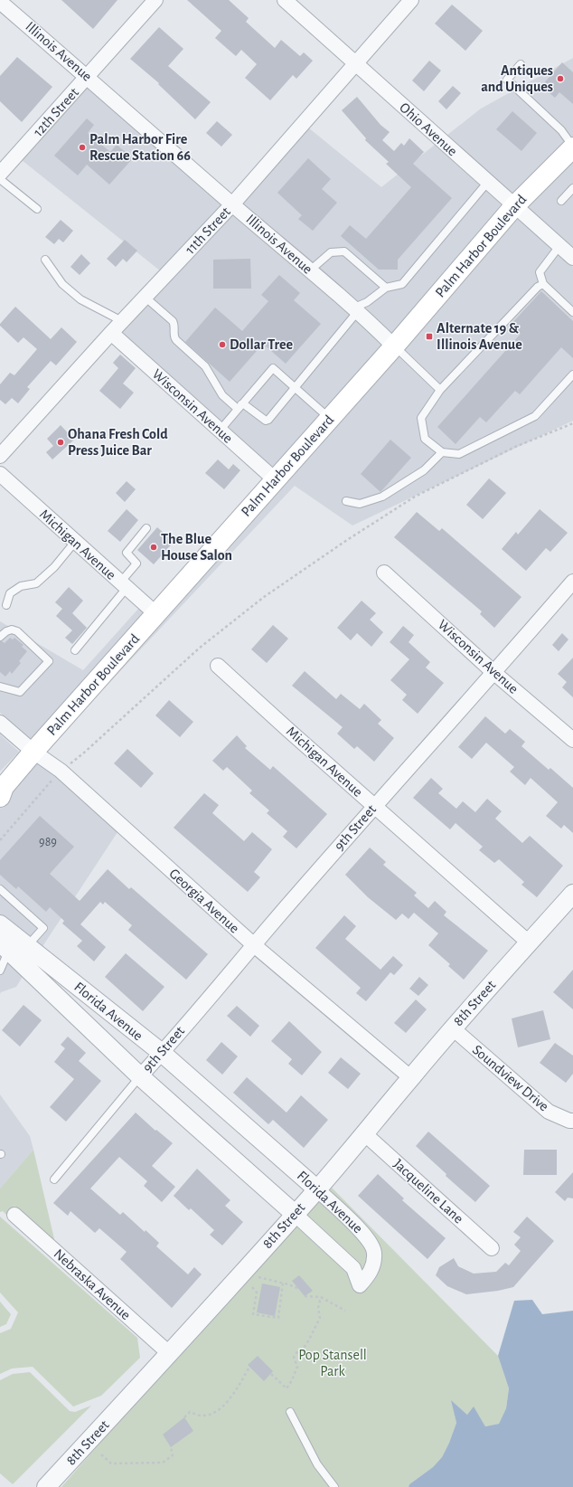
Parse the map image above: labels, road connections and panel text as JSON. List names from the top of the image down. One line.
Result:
{"streets":{"main road":["Palm Harbor Boulevard"],"street":["Illinois Avenue","12th Street","Ohio Avenue","11th Street","Wisconsin Avenue","Michigan Avenue","9th Street","Georgia Avenue","8th Street","Florida Avenue","Soundview Drive","Jacqueline Lane","Nebraska Avenue"]},"crossings":[["Illinois Avenue","12th Street"],["Illinois Avenue","11th Street"],["Illinois Avenue","Palm Harbor Boulevard"],["Ohio Avenue","11th Street"],["Ohio Avenue","Palm Harbor Boulevard"],["11th Street","Wisconsin Avenue"],["Palm Harbor Boulevard","Wisconsin Avenue"],["Palm Harbor Boulevard","Michigan Avenue"],["Palm Harbor Boulevard","Georgia Avenue"],["Wisconsin Avenue","9th Street"],["Michigan Avenue","9th Street"],["Michigan Avenue","8th Street"],["9th Street","Georgia Avenue"],["9th Street","Florida Avenue"],["Georgia Avenue","8th Street"],["8th Street","Florida Avenue"],["8th Street","Soundview Drive"],["8th Street","Jacqueline Lane"],["8th Street","Nebraska Avenue"]],"parks":["Pop Stansell Park"],"places":{"other":["Antiques and Uniques","Palm Harbor Fire Rescue Station 66","Dollar Tree","Ohana Fresh Cold Press Juice Bar","The Blue House Salon"],"transit":["Alternate 19 & Illinois Avenue"]},"house_numbers":["989"]}
